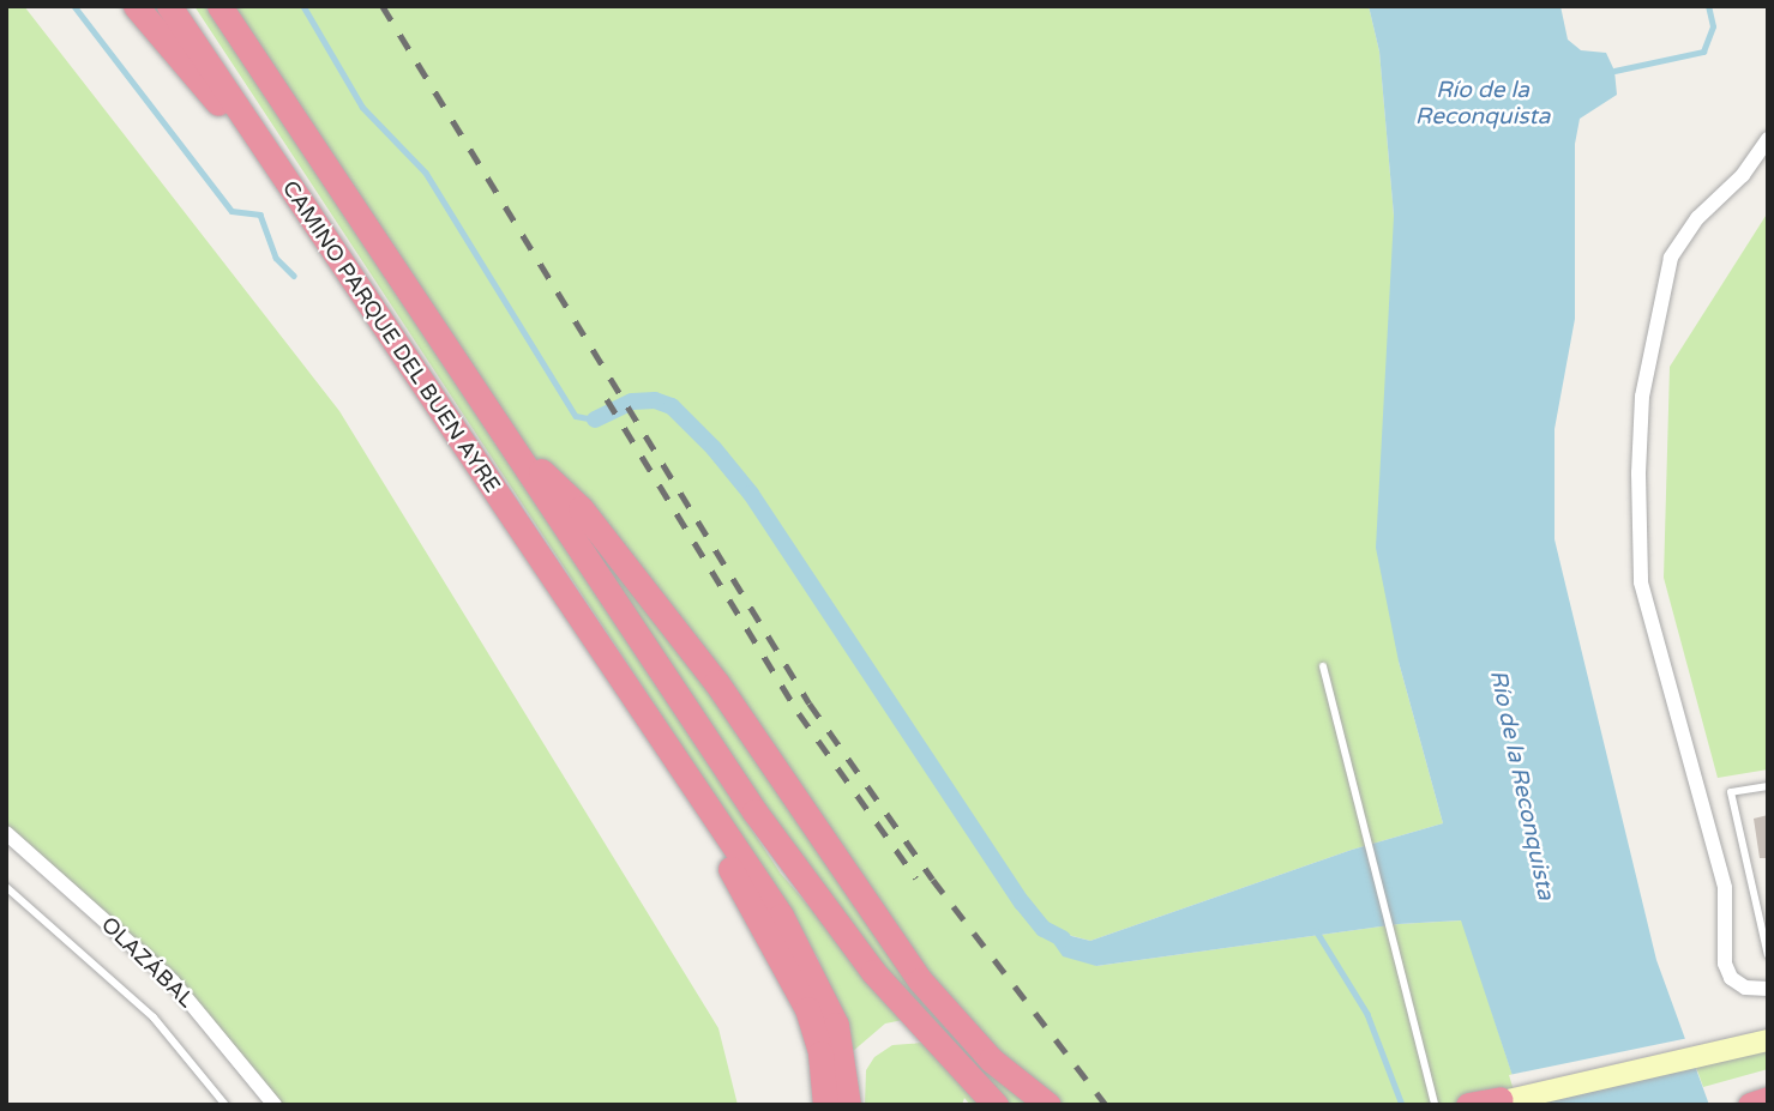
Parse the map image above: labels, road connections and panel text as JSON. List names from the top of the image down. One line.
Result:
{"streets":{"highway":["CAMINO PARQUE DEL BUEN AYRE"],"street":["OLAZÁBAL"]},"water":["Río de la Reconquista"]}
